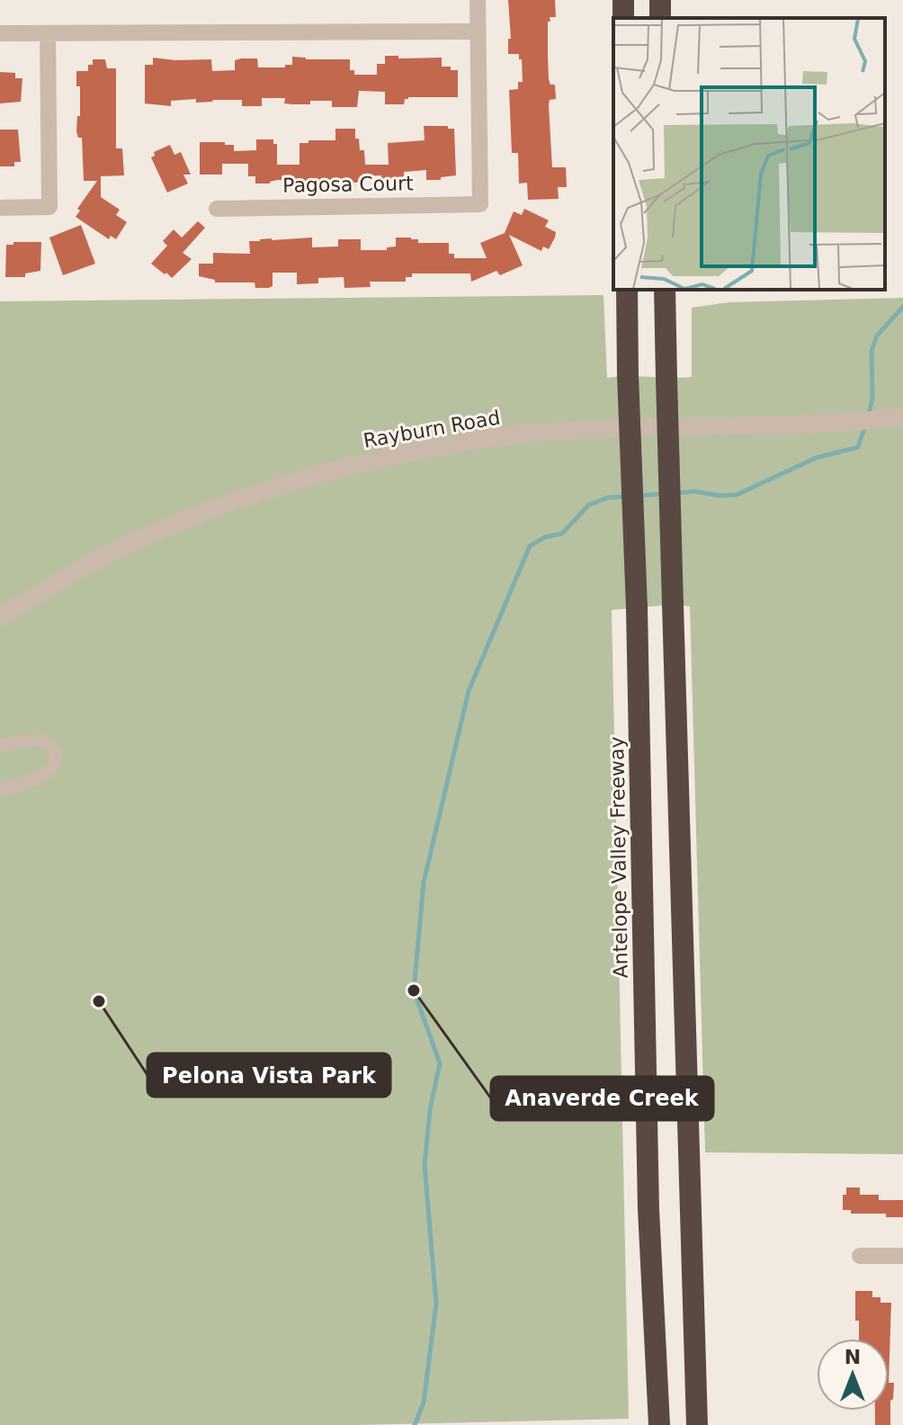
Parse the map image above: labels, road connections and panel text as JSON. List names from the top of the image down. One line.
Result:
{"streets":{"highway":["Antelope Valley Freeway"],"street":["Pagosa Court","Rayburn Road"]},"places":["Anaverde Creek","Pelona Vista Park"],"north":"top"}
